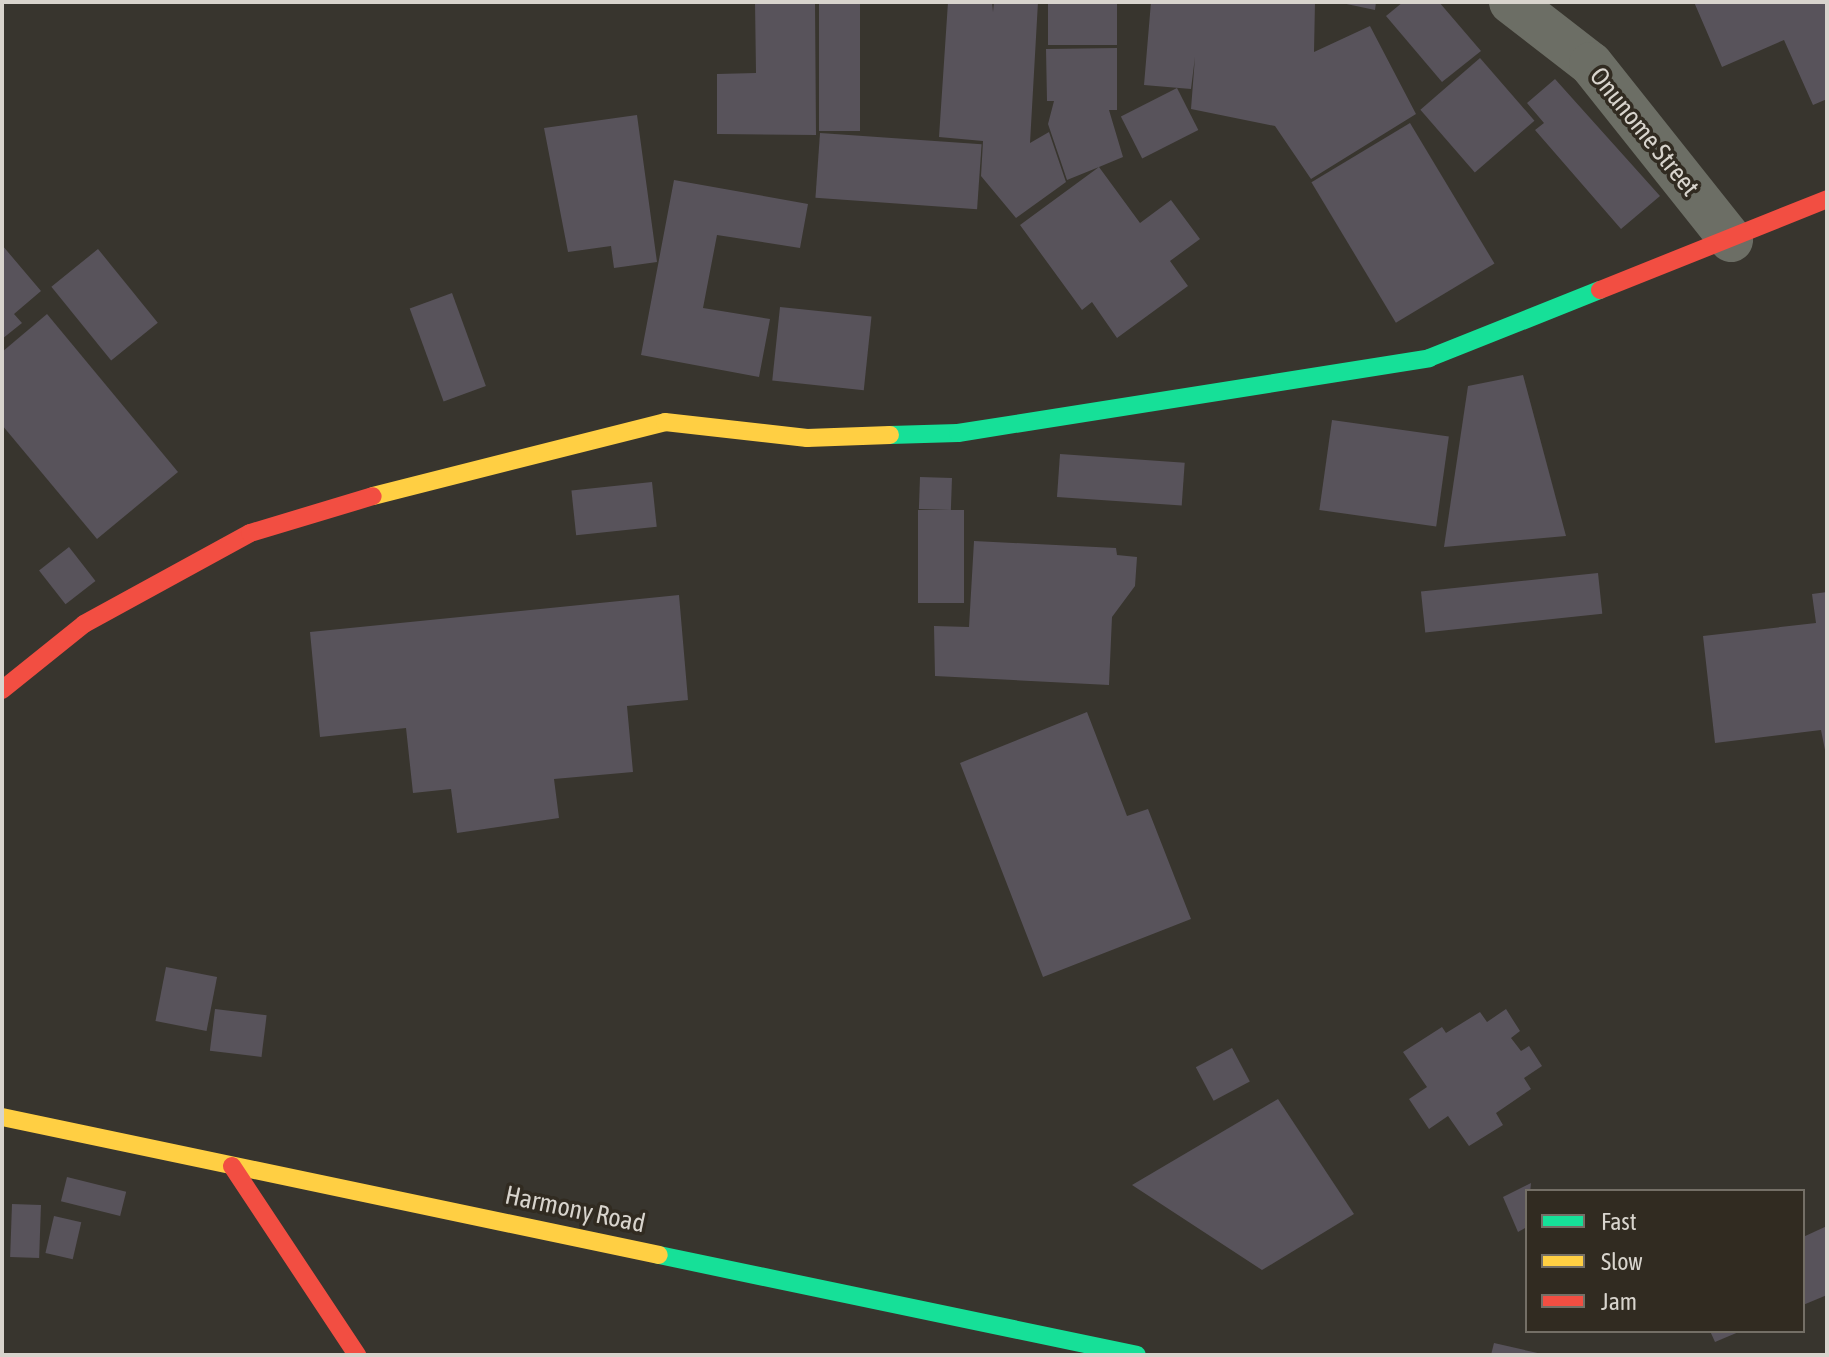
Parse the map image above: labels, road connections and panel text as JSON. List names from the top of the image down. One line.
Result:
{"streets":{"street":["Onunome Street","Harmony Road"]},"legend":["Fast","Slow","Jam"]}
